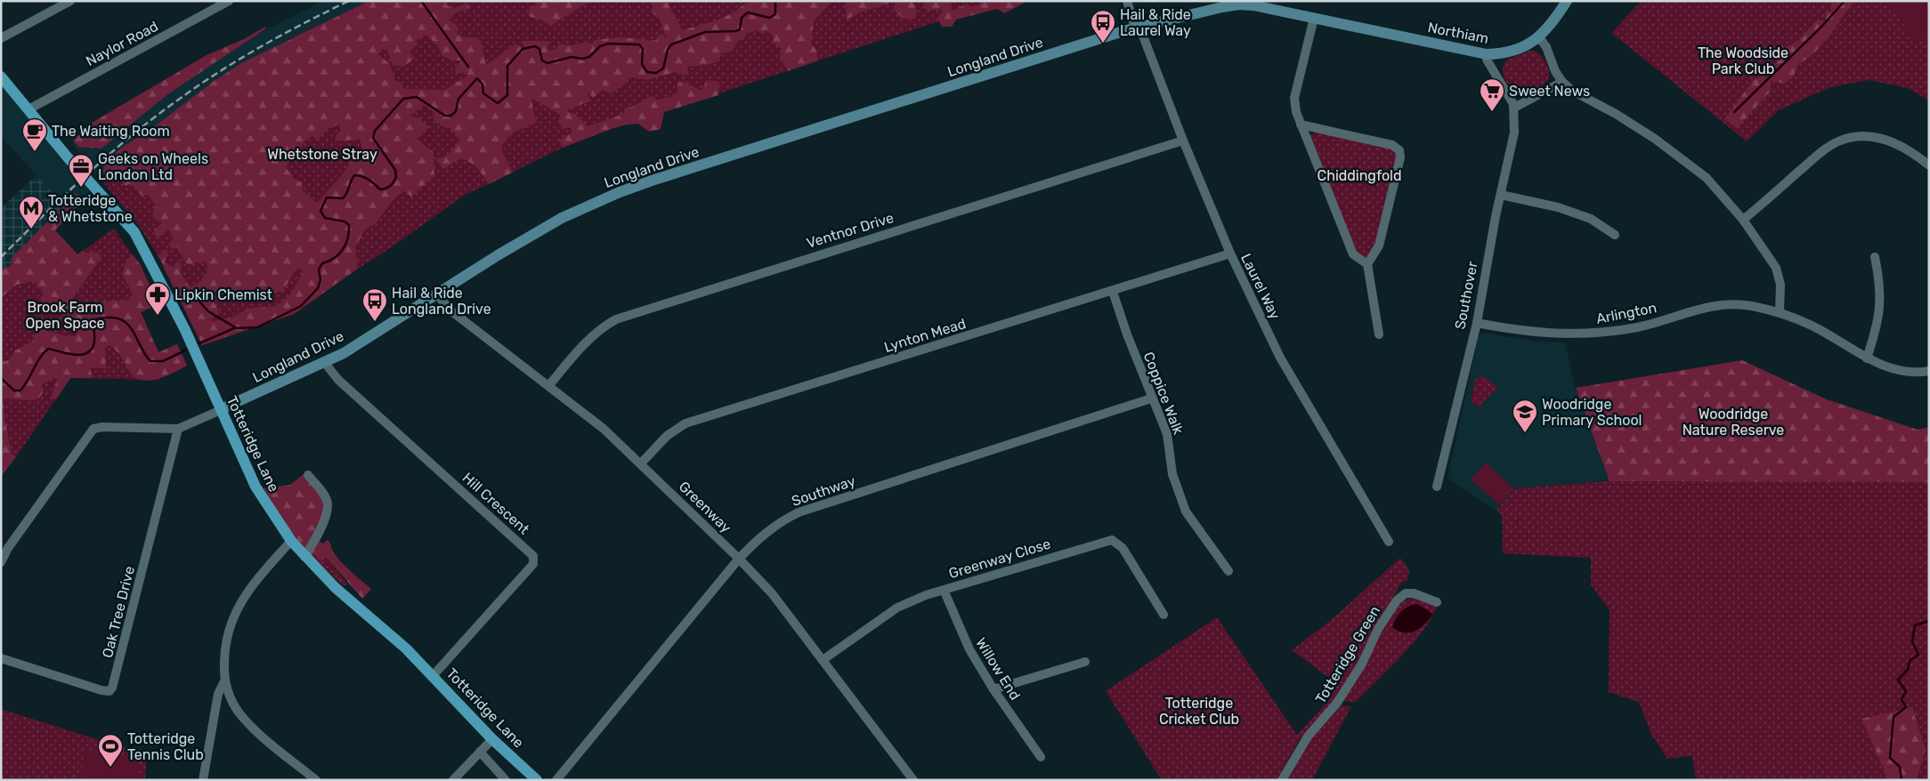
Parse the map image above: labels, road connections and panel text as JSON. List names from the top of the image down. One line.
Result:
{"streets":{"main road":["Totteridge Lane"],"street":["Northiam","Naylor Road","Longland Drive","Ventnor Drive","Laurel Way","Southover","Arlington","Lynton Mead","Coppice Walk","Southway","Hill Crescent","Greenway","Greenway Close","Oak Tree Drive","Totteridge Green","Willow End"]},"crossings":[["Northiam","Longland Drive"],["Northiam","Laurel Way"],["Northiam","Southover"],["Naylor Road","Totteridge Lane"],["Longland Drive","Laurel Way"],["Longland Drive","Totteridge Lane"],["Longland Drive","Hill Crescent"],["Longland Drive","Greenway"],["Ventnor Drive","Laurel Way"],["Ventnor Drive","Greenway"],["Laurel Way","Lynton Mead"],["Southover","Arlington"],["Lynton Mead","Coppice Walk"],["Lynton Mead","Greenway"],["Coppice Walk","Southway"],["Totteridge Lane","Hill Crescent"],["Southway","Greenway"],["Greenway","Greenway Close"],["Greenway Close","Willow End"]],"parks":["The Woodside Park Club","Whetstone Stray","Chiddingfold","Brook Farm Open Space","Woodridge Nature Reserve","Totteridge Cricket Club"],"places":{"bus stop":["Hail & Ride Laurel Way","Hail & Ride Longland Drive"],"supermarket":["Sweet News"],"cafe":["The Waiting Room"],"office":["Geeks on Wheels London Ltd"],"metro station":["Totteridge & Whetstone"],"pharmacy":["Lipkin Chemist"],"school or university":["Woodridge Primary School"],"sports":["Totteridge Tennis Club"]}}
